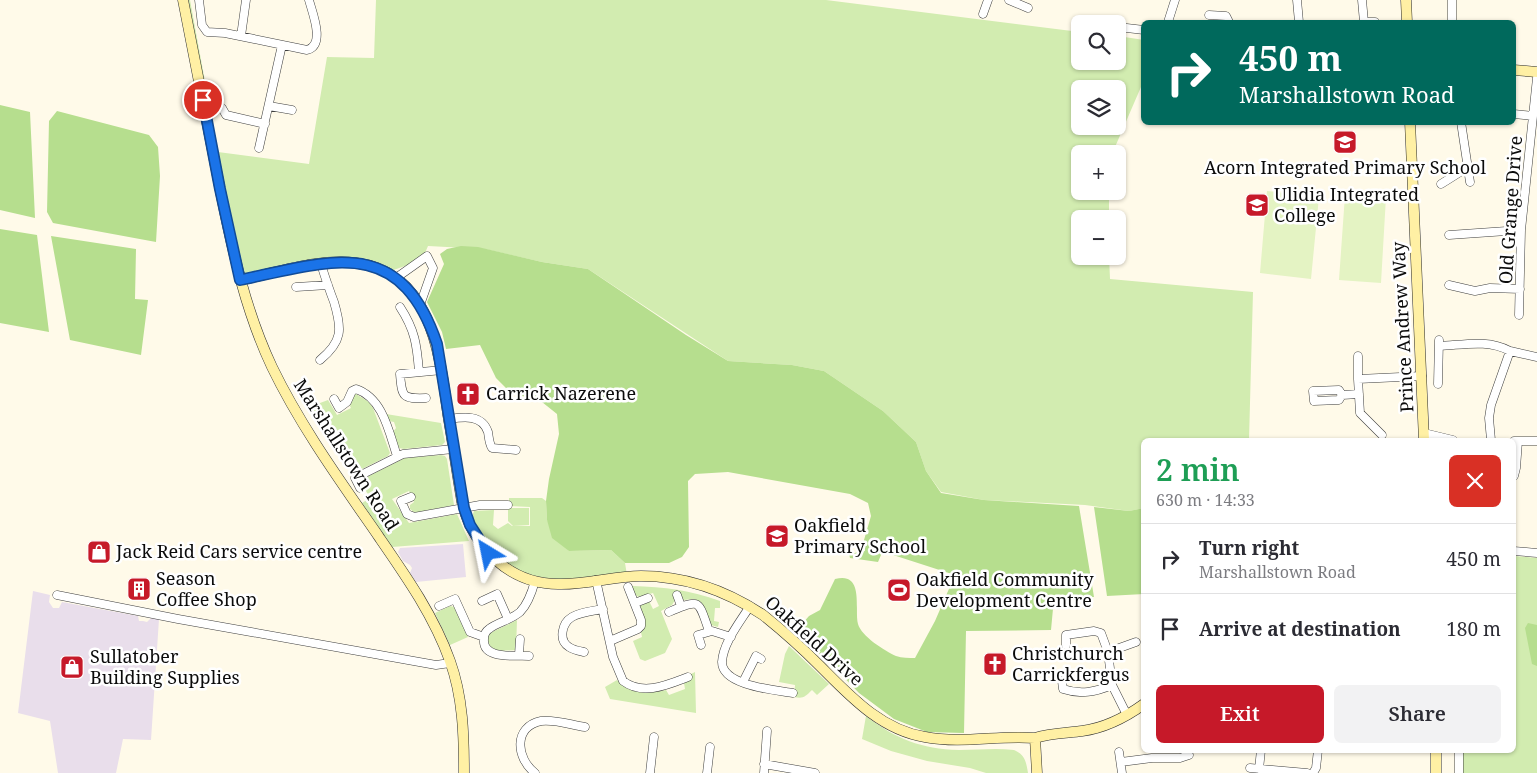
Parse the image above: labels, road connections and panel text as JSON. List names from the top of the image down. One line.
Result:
{"streets":{"street":["Old Grange Drive","Prince Andrew Way","Marshallstown Road","Oakfield Drive"]},"crossings":[["Marshallstown Road","Oakfield Drive"]],"places":{"school or university":["Acorn Integrated Primary School","Ulidia Integrated College","Oakfield Primary School"],"church":["Carrick Nazerene","Christchurch Carrickfergus"],"shop":["Jack Reid Cars service centre","Sullatober Building Supplies"],"building":["Season Coffee Shop"],"sports":["Oakfield Community Development Centre"]},"page":{"map_buttons":["+","−"],"turn":["450 m","Marshallstown Road"],"heading":["2 min","630 m · 14:33"],"list":[{"name":"Turn right","note":"Marshallstown Road","value":"450 m"},{"name":"Arrive at destination","value":"180 m"}],"buttons":["Exit","Share"]}}
